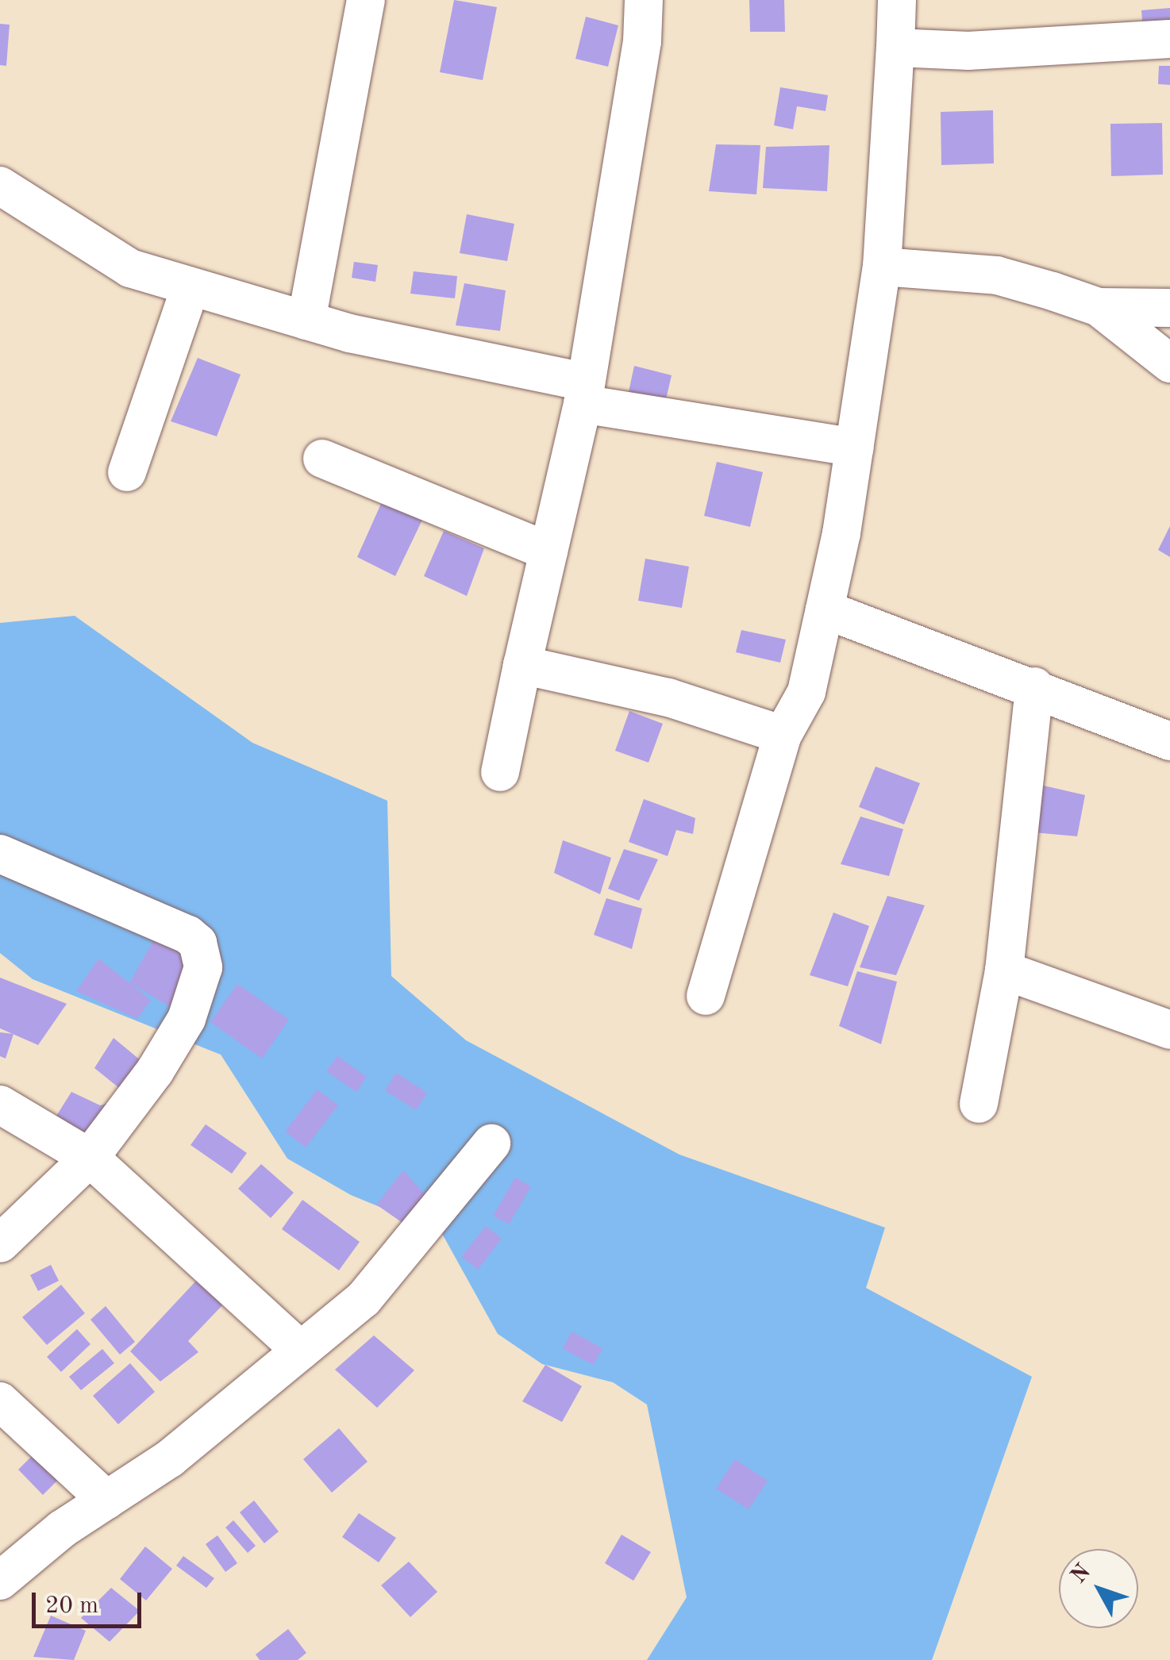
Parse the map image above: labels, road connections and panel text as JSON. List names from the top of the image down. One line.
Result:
{"scale_bar":"20 m","north":"top left"}
